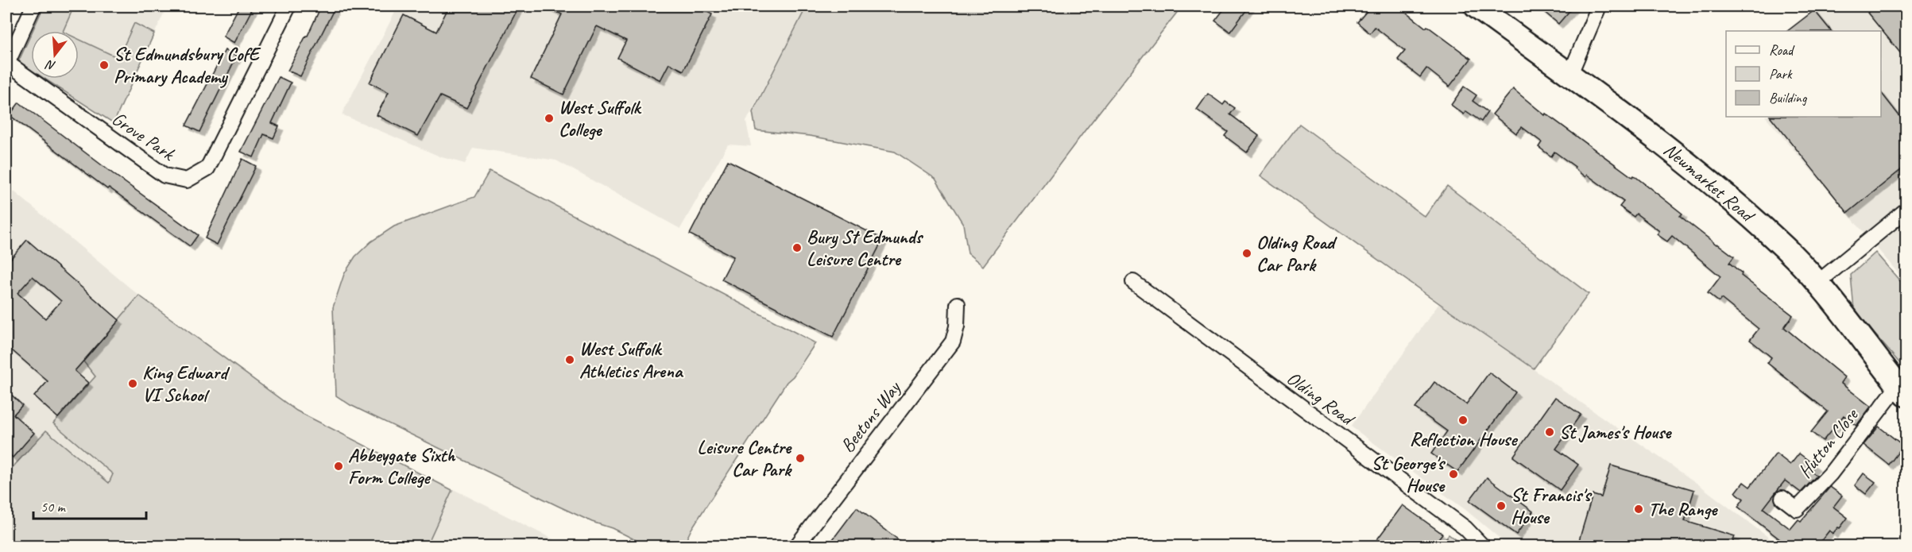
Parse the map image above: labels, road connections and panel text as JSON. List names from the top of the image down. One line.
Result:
{"streets":{"main road":["Newmarket Road"],"street":["Grove Park","Olding Road","Beetons Way","Hutton Close"]},"crossings":[["Newmarket Road","Hutton Close"]],"places":["St Edmundsbury CofE Primary Academy","West Suffolk College","Bury St Edmunds Leisure Centre","Olding Road Car Park","West Suffolk Athletics Arena","King Edward VI School","Reflection House","St James's House","Leisure Centre Car Park","Abbeygate Sixth Form College","St George's House","St Francis's House","The Range"],"legend":["Road","Park","Building"],"scale_bar":"50 m","north":"bottom"}
